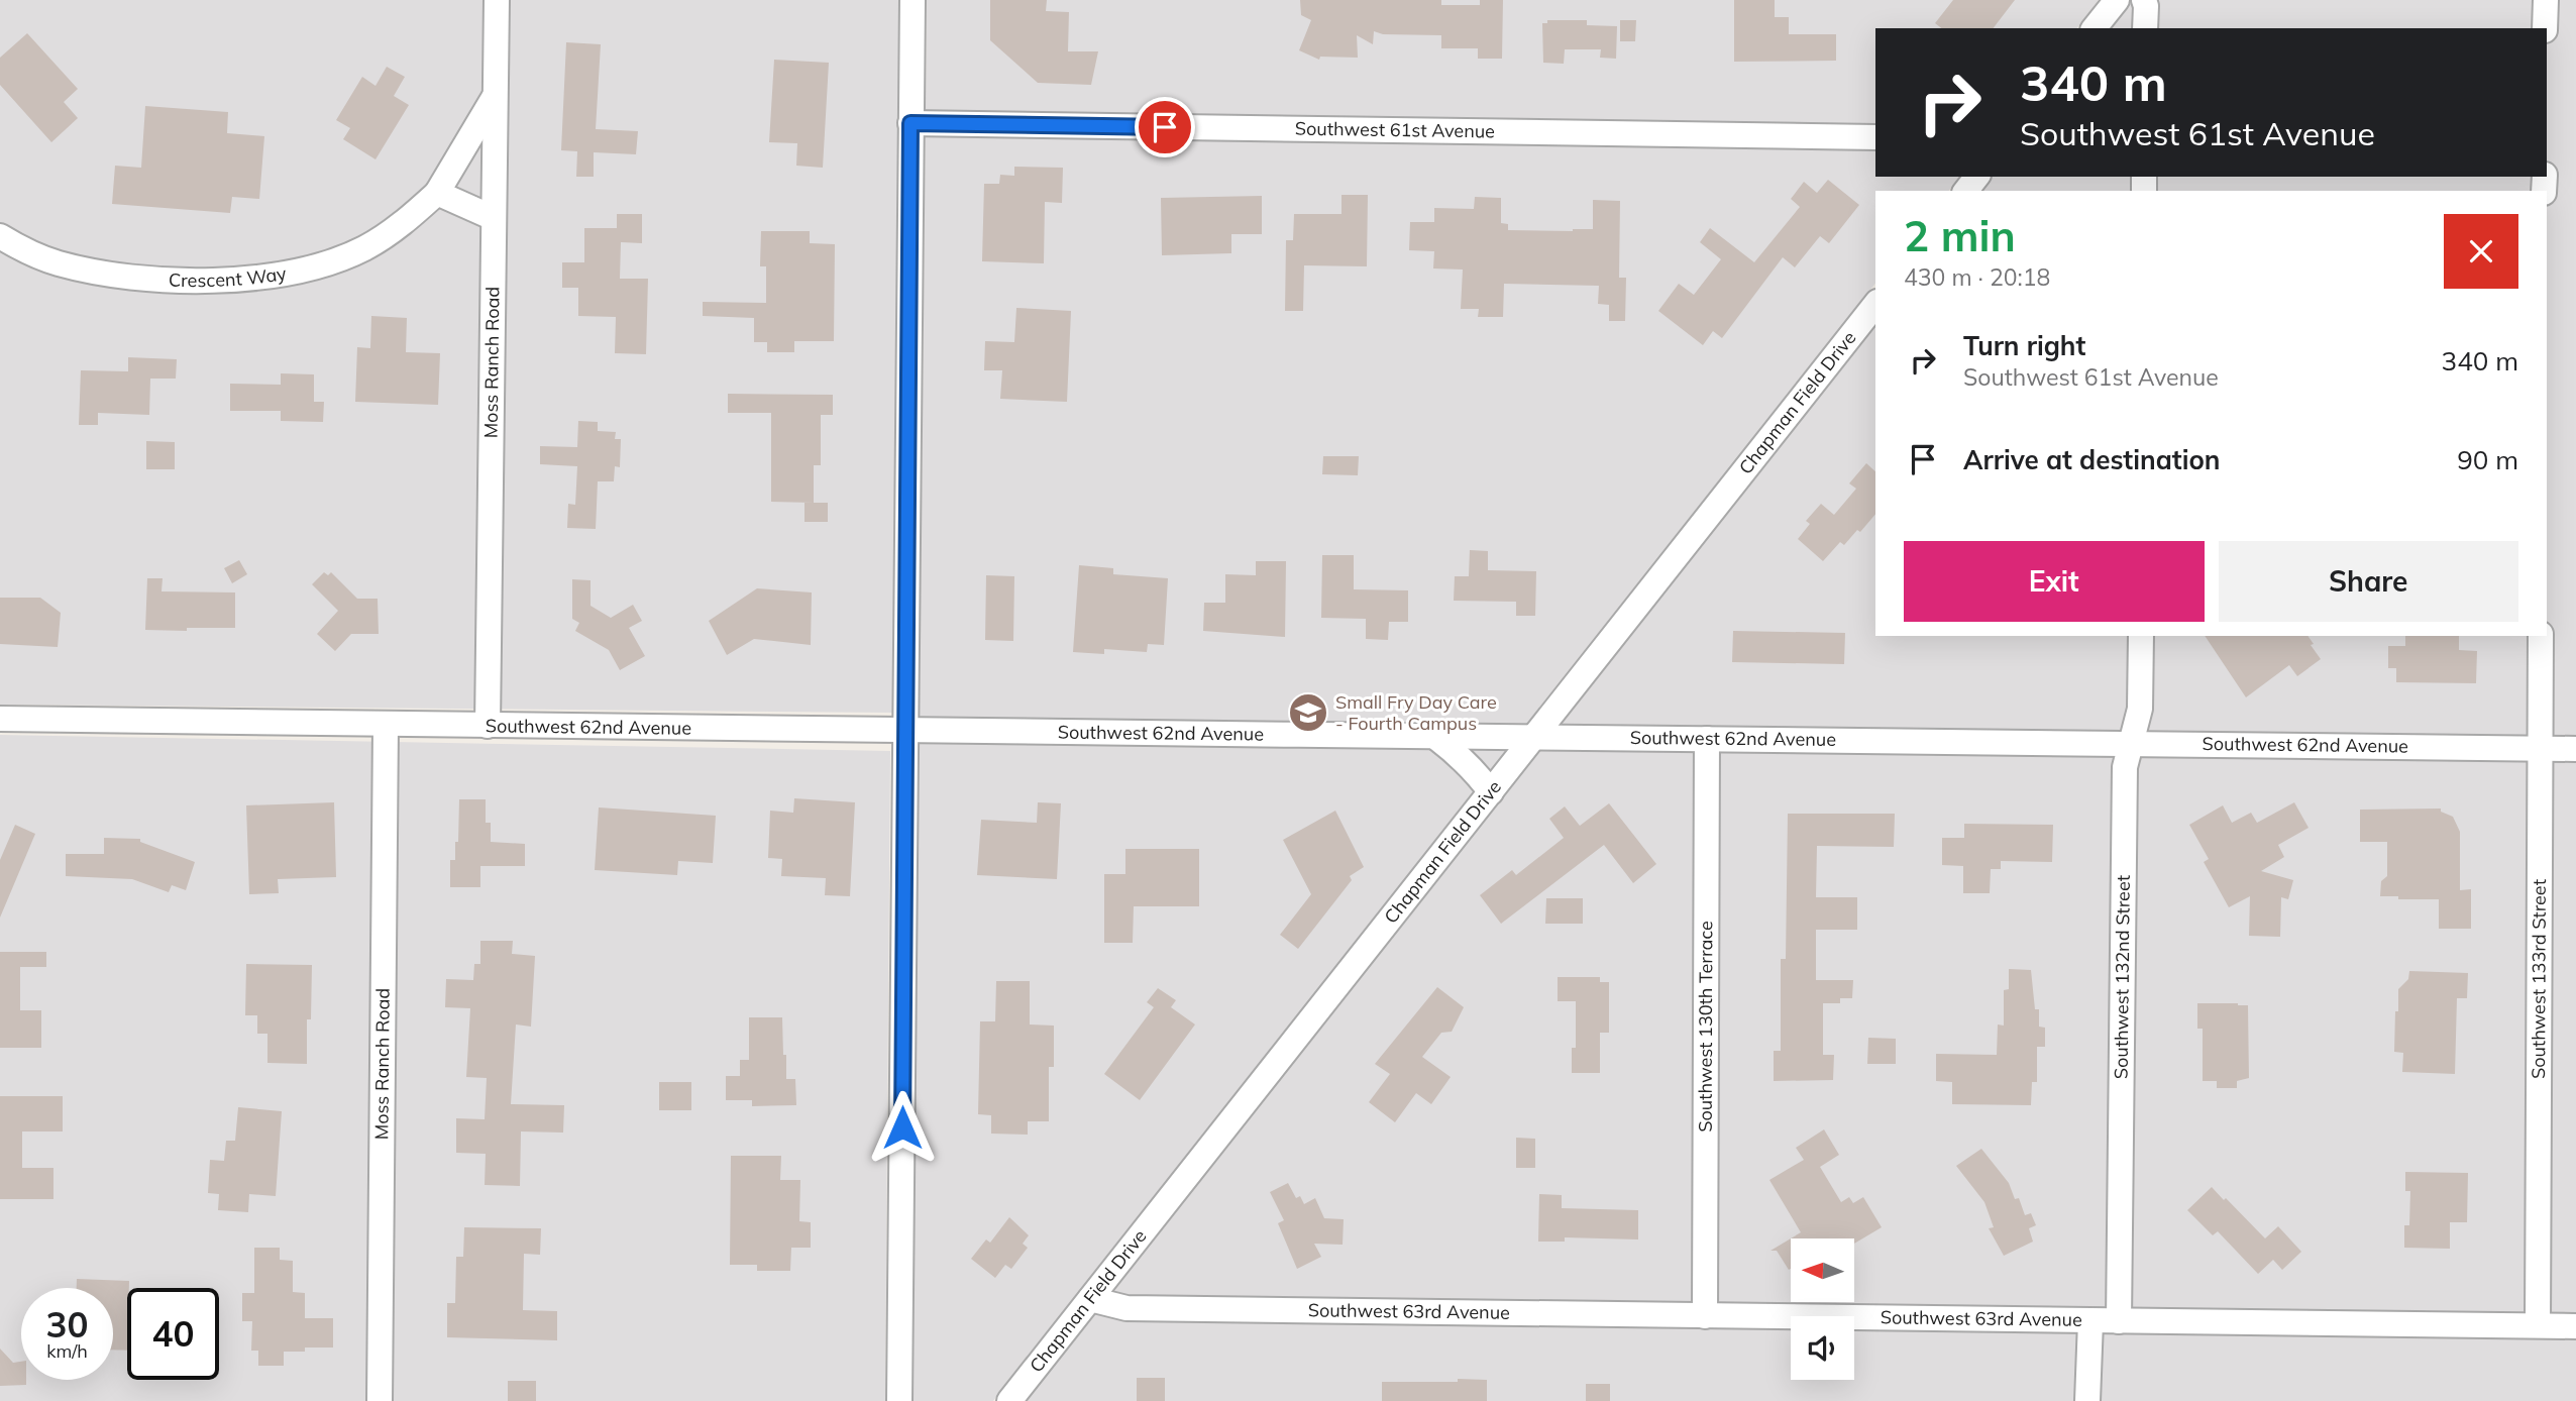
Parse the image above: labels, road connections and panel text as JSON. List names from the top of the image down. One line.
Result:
{"streets":{"street":["Southwest 61st Avenue","Crescent Way","Moss Ranch Road","Chapman Field Drive","Southwest 62nd Avenue","Southwest 132nd Street","Southwest 133rd Street","Southwest 130th Terrace","Southwest 63rd Avenue"]},"crossings":[["Crescent Way","Moss Ranch Road"],["Moss Ranch Road","Southwest 62nd Avenue"],["Chapman Field Drive","Southwest 62nd Avenue"],["Chapman Field Drive","Southwest 63rd Avenue"],["Southwest 62nd Avenue","Southwest 132nd Street"],["Southwest 62nd Avenue","Southwest 133rd Street"],["Southwest 62nd Avenue","Southwest 130th Terrace"],["Southwest 132nd Street","Southwest 63rd Avenue"],["Southwest 133rd Street","Southwest 63rd Avenue"],["Southwest 130th Terrace","Southwest 63rd Avenue"]],"places":{"school or university":["Small Fry Day Care - Fourth Campus"]},"north":"left","page":{"turn":["340 m","Southwest 61st Avenue"],"heading":["2 min","430 m · 20:18"],"list":[{"name":"Turn right","note":"Southwest 61st Avenue","value":"340 m"},{"name":"Arrive at destination","value":"90 m"}],"buttons":["Exit","Share"],"speed":"30 km/h","limit":"40"}}
